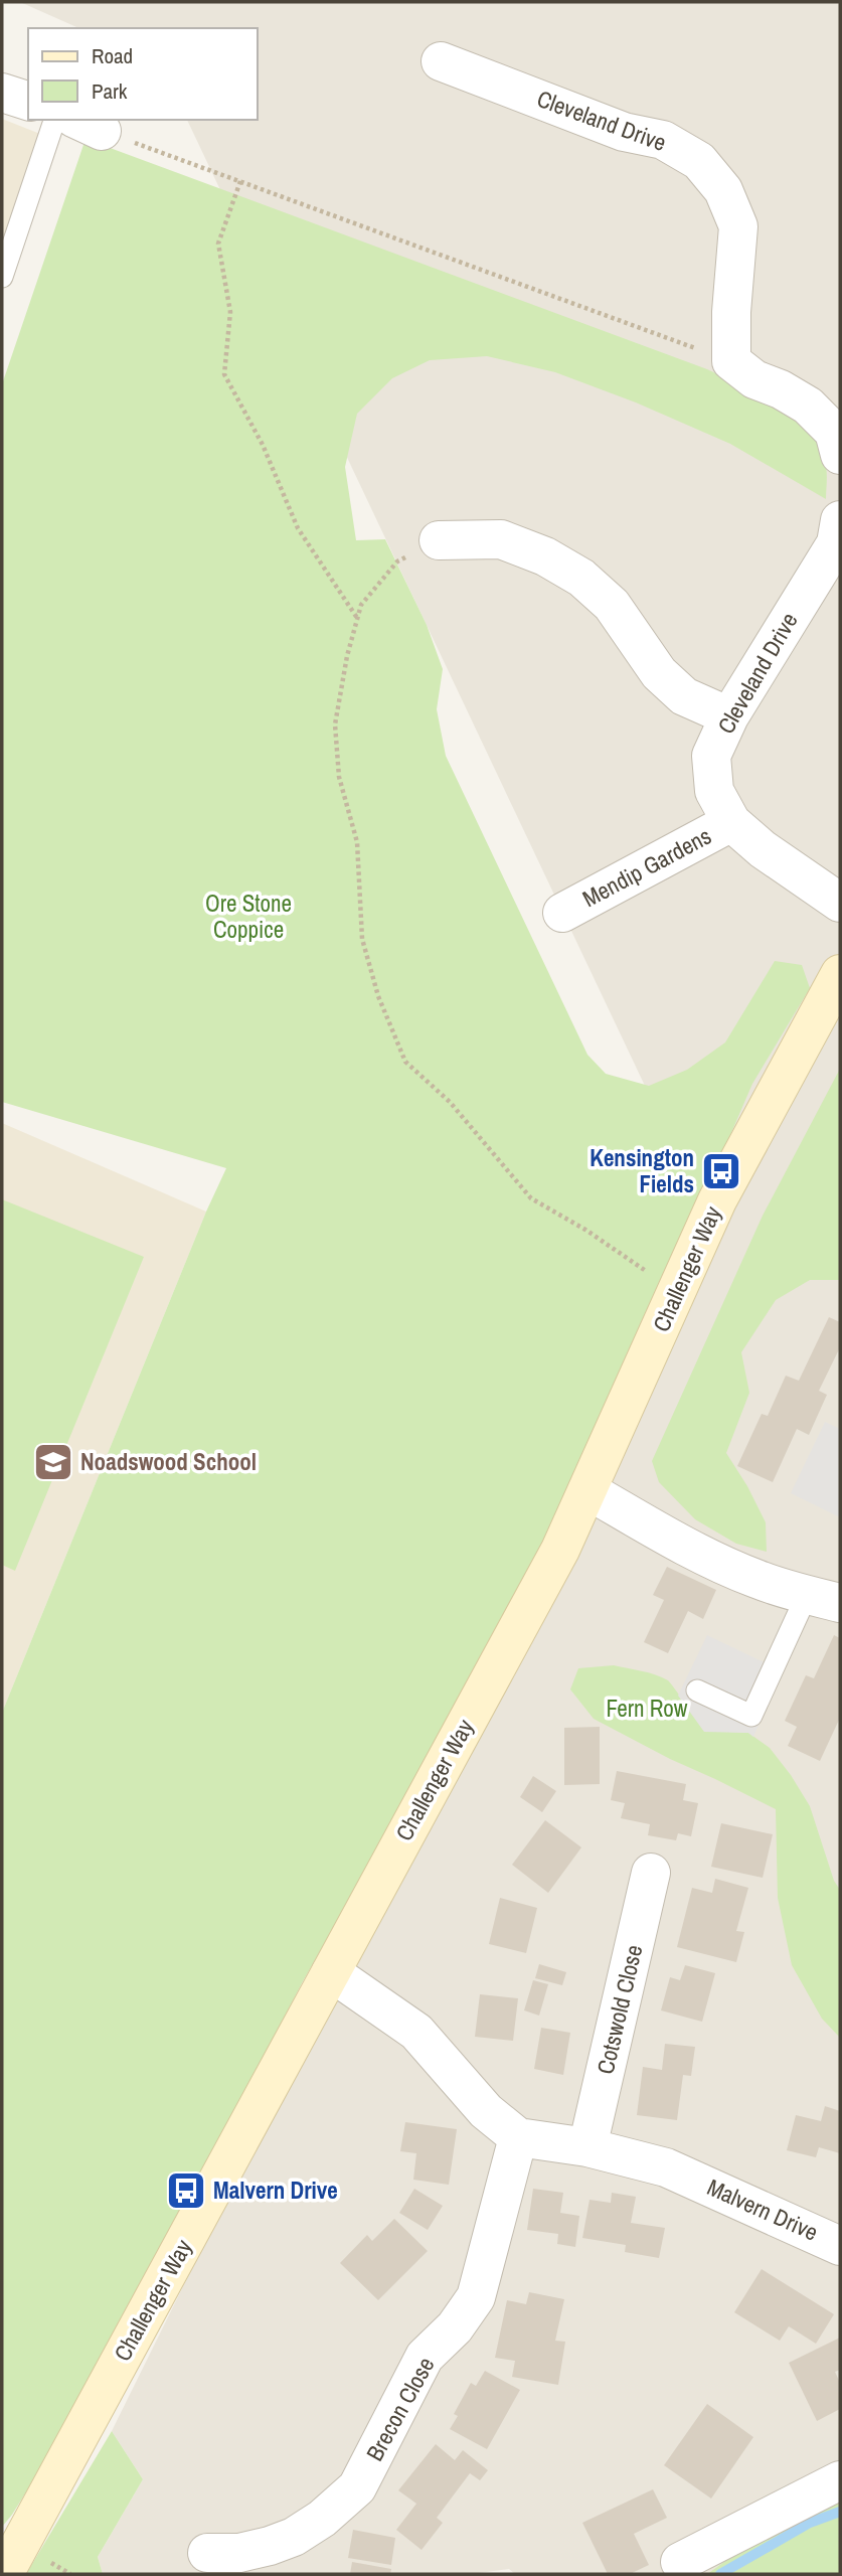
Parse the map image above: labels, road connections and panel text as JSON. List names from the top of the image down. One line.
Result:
{"streets":{"street":["Cleveland Drive","Mendip Gardens","Challenger Way","Cotswold Close","Malvern Drive","Brecon Close"]},"crossings":[["Cleveland Drive","Mendip Gardens"],["Cotswold Close","Malvern Drive"],["Malvern Drive","Brecon Close"]],"parks":["Ore Stone Coppice","Fern Row"],"places":{"bus stop":["Kensington Fields","Malvern Drive"],"school or university":["Noadswood School"]},"legend":["Road","Park"]}
